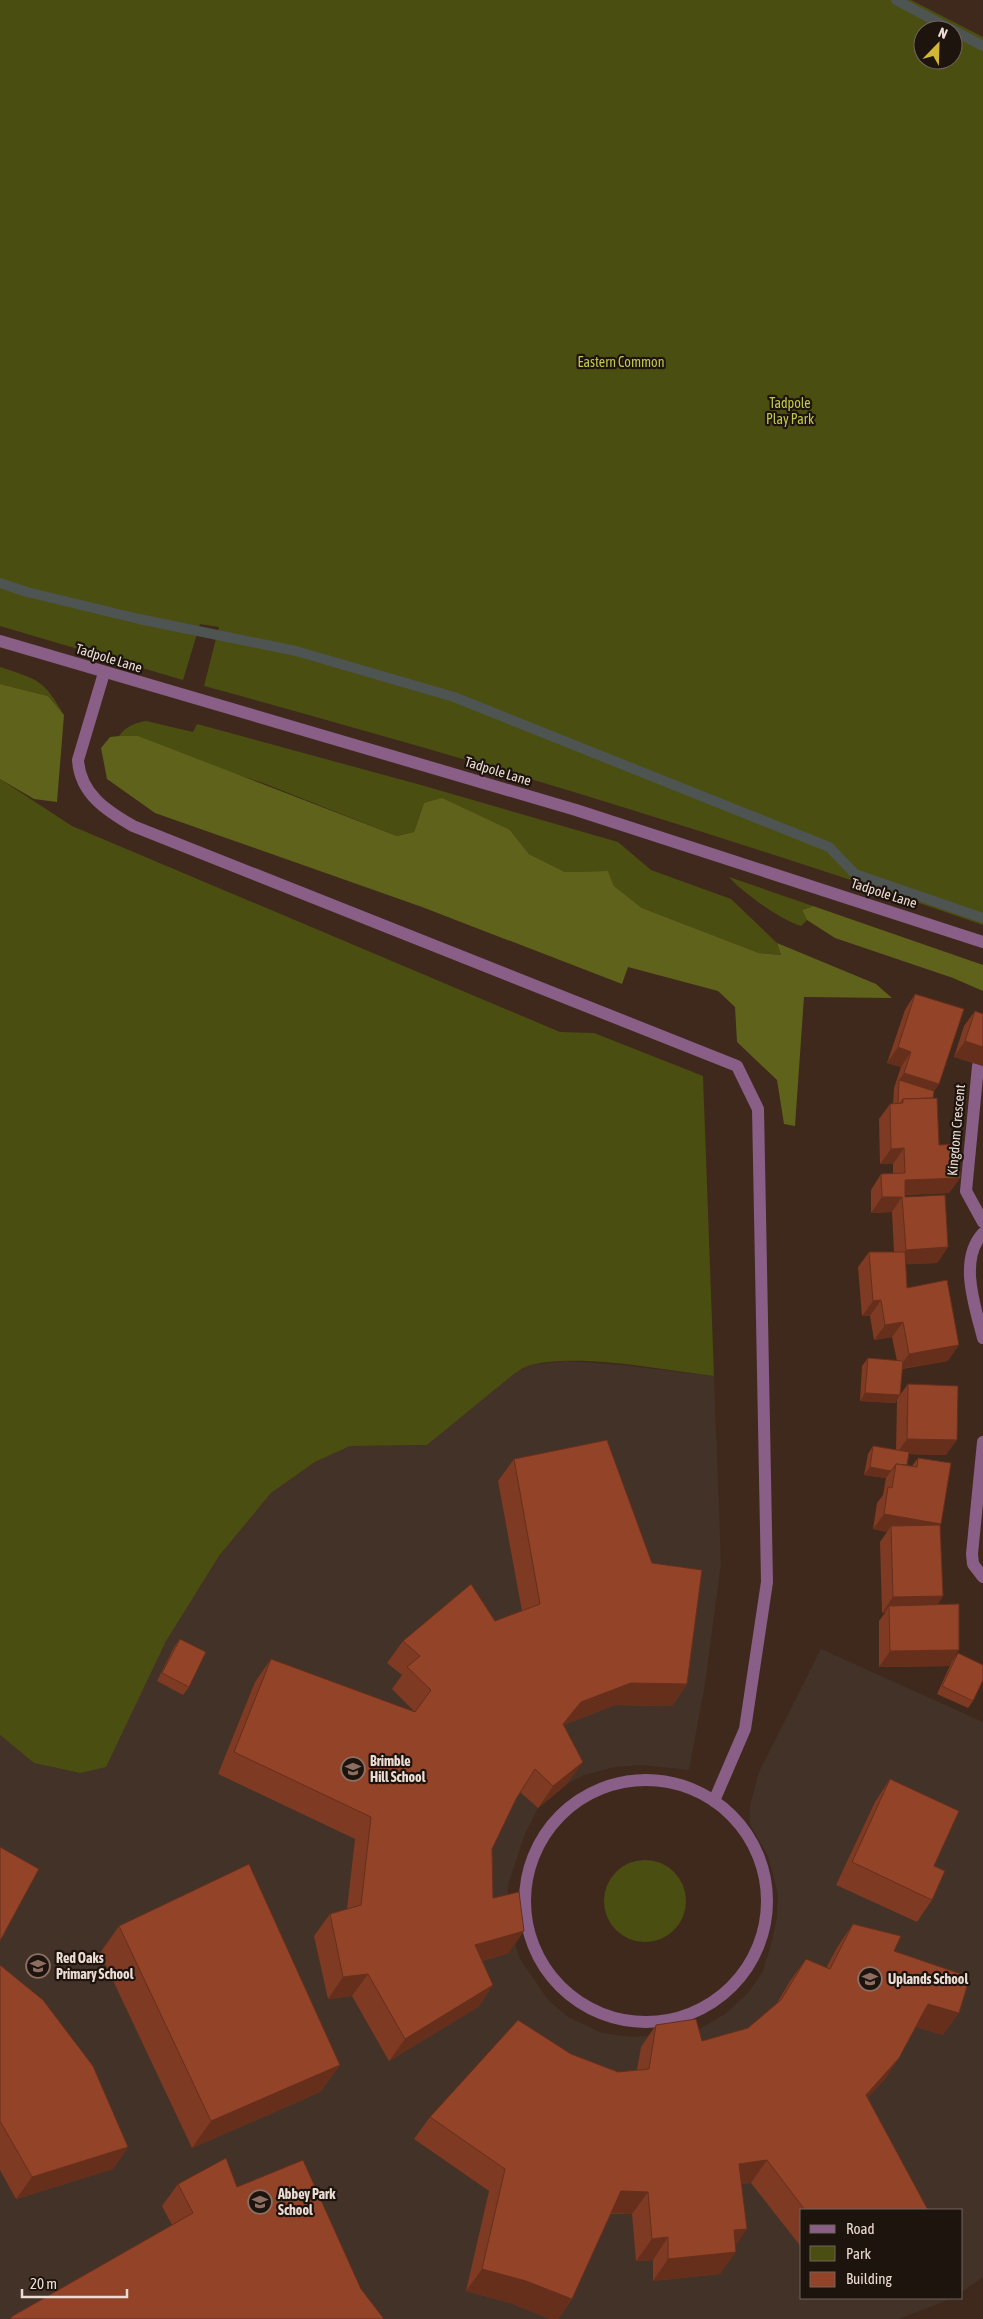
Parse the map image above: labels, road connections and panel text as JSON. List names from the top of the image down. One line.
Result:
{"streets":{"street":["Tadpole Lane","Kingdom Crescent"]},"parks":["Eastern Common","Tadpole Play Park"],"places":{"school or university":["Brimble Hill School","Red Oaks Primary School","Uplands School","Abbey Park School"]},"legend":["Road","Park","Building"],"scale_bar":"20 m","north":"top right"}
